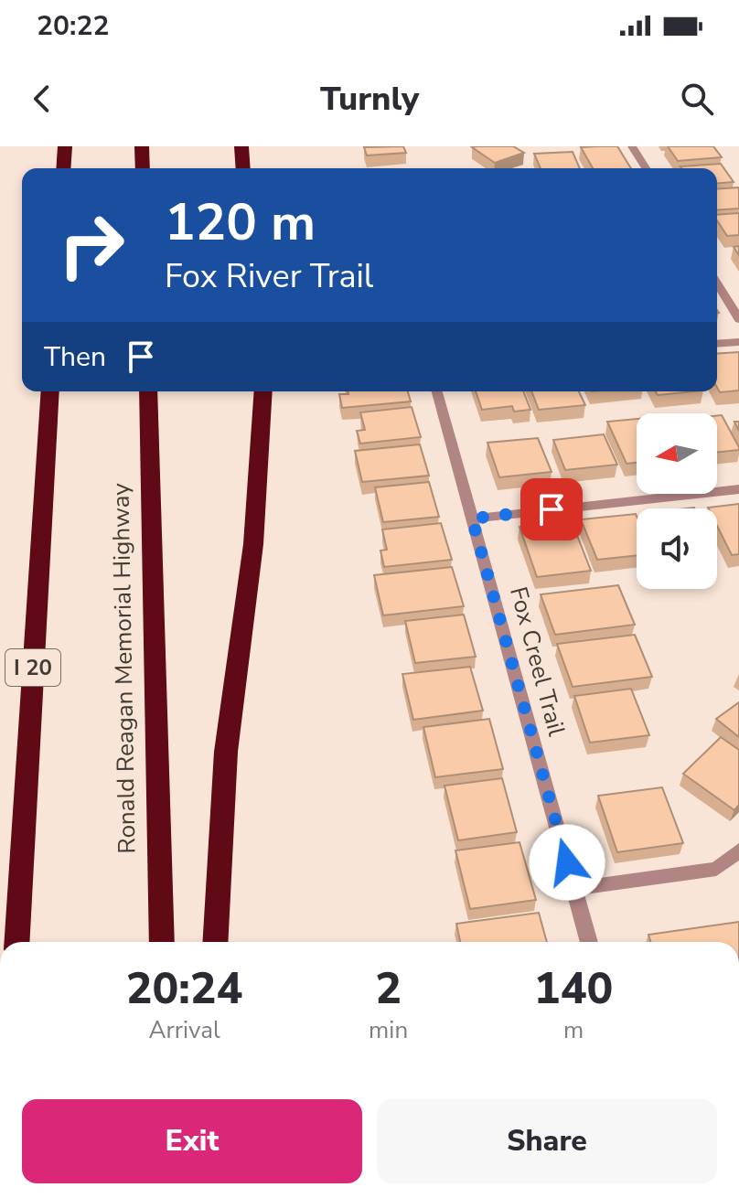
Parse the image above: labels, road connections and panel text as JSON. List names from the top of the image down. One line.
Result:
{"streets":{"highway":["I 20","Ronald Reagan Memorial Highway"],"street":["Fox Creel Trail"]},"north":"left","page":{"status":"20:22","header":"Turnly","turn":["120 m","Fox River Trail"],"then":"Then","eta":["20:24","Arrival","2","min","140","m"],"buttons":["Exit","Share"]}}
